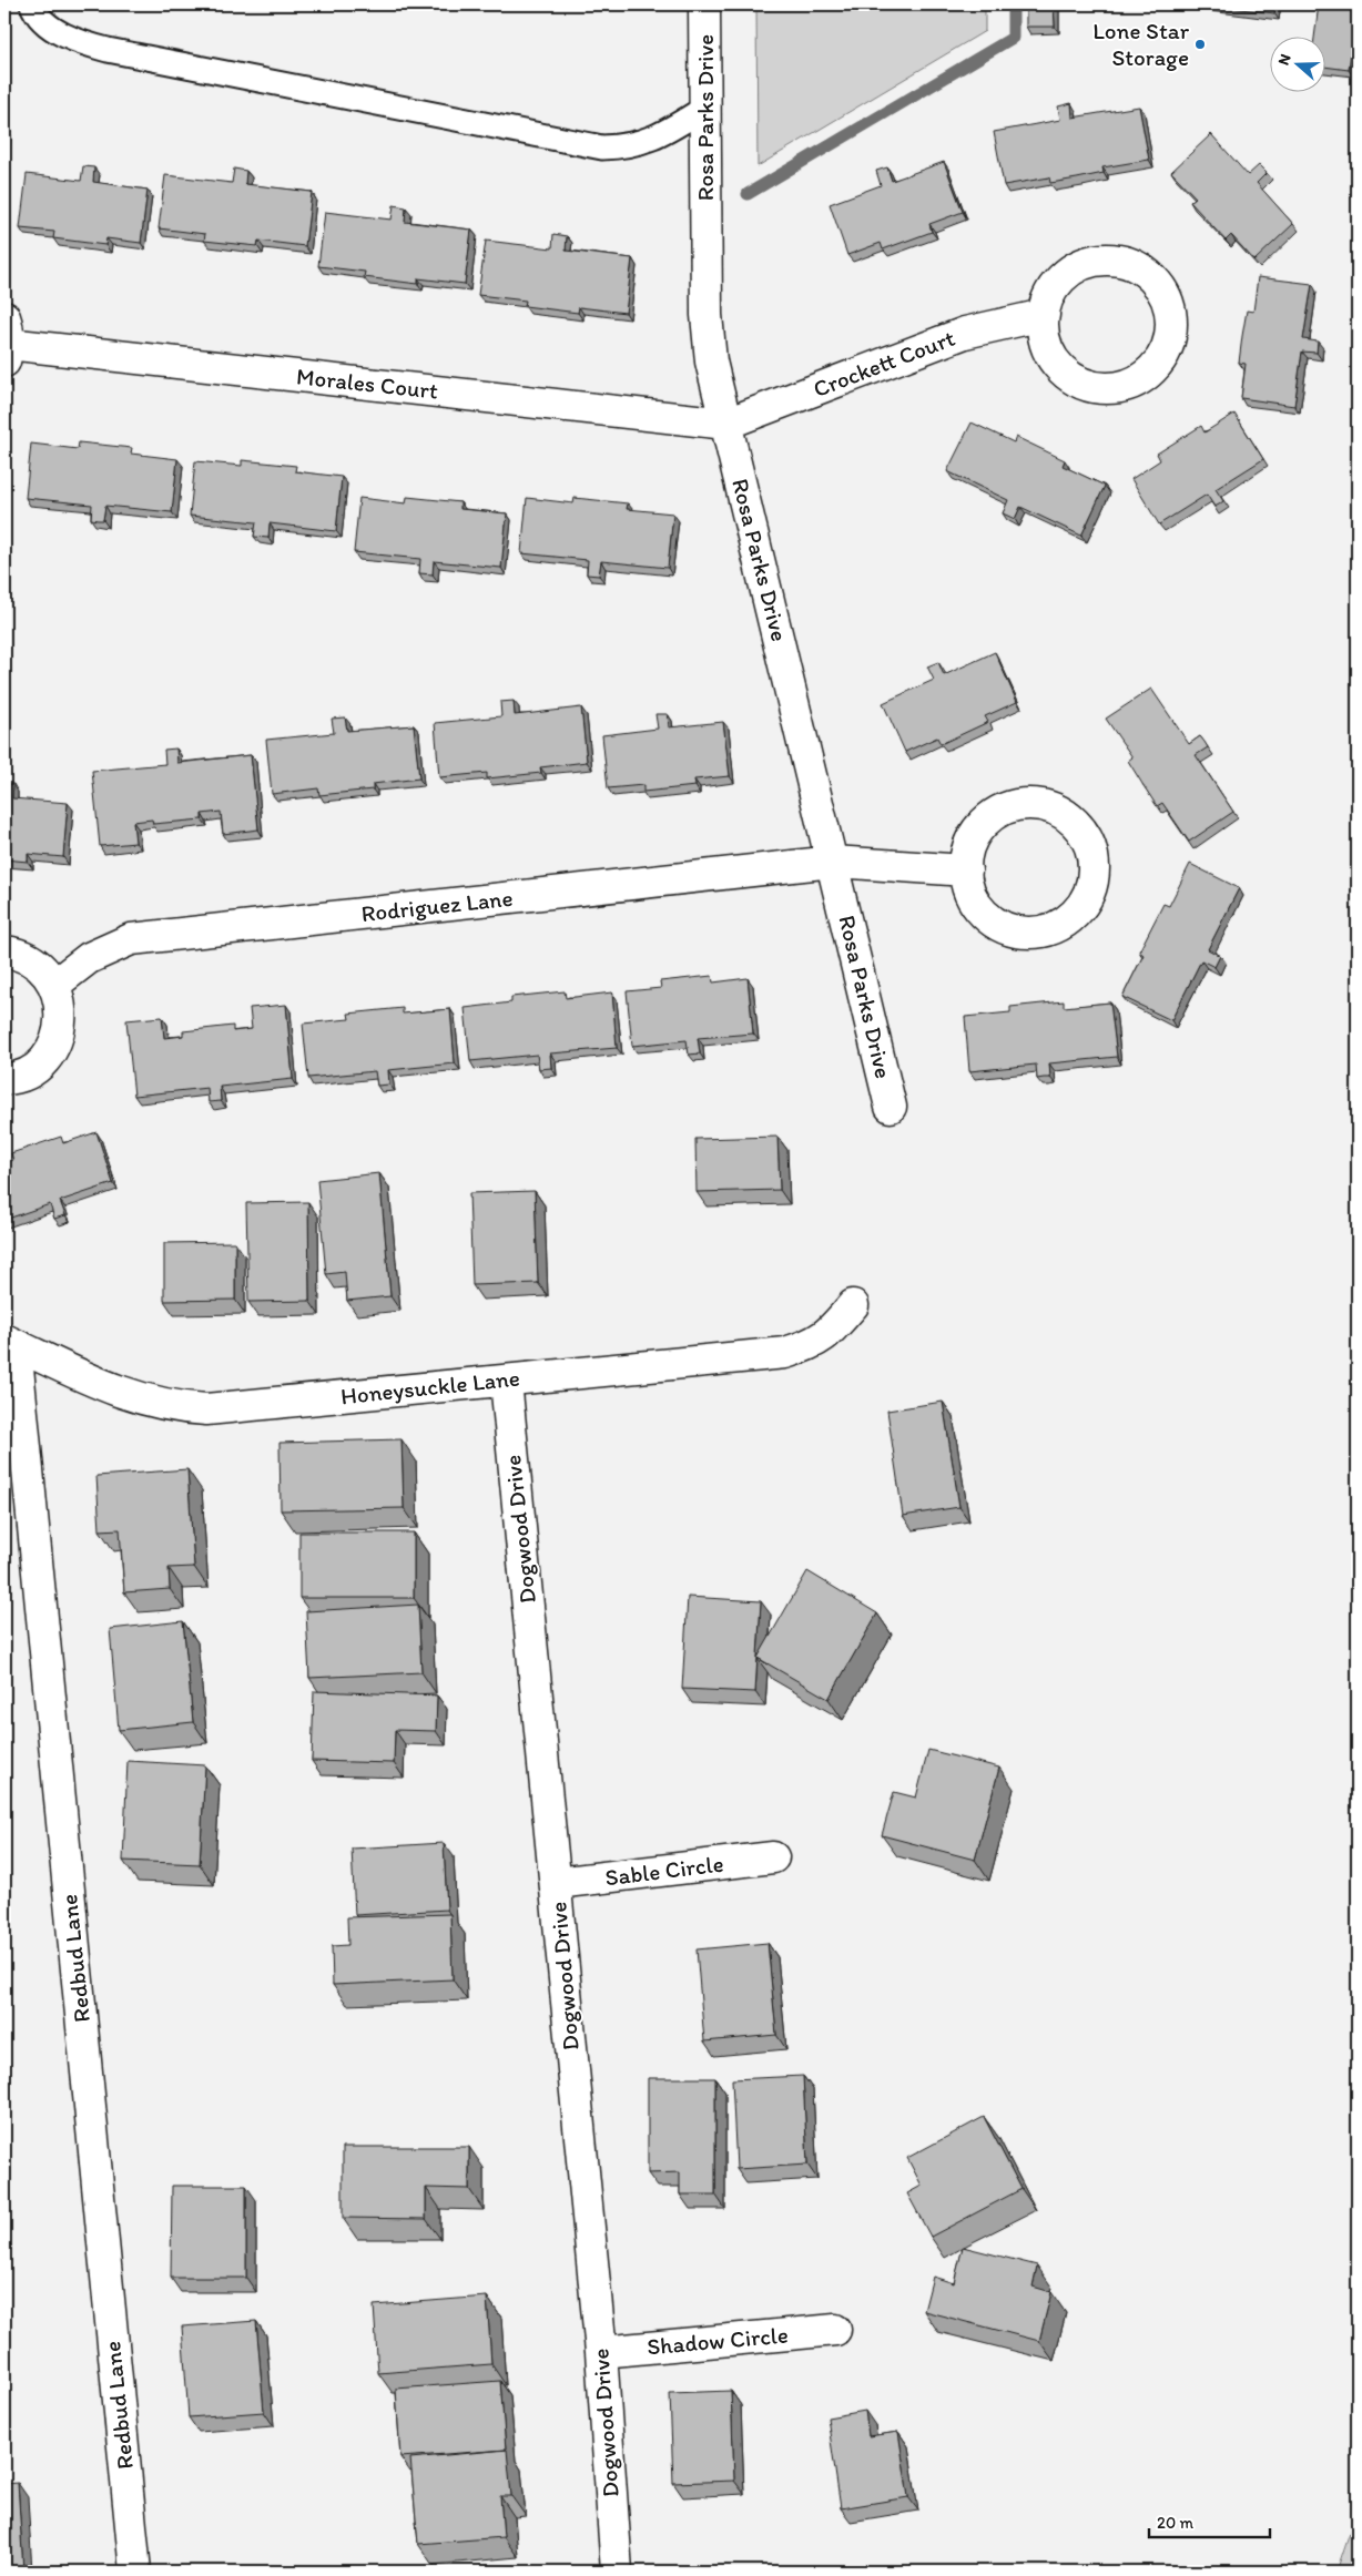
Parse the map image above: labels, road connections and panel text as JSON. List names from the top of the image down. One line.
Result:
{"streets":{"street":["Rosa Parks Drive","Crockett Court","Morales Court","Rodriguez Lane","Honeysuckle Lane","Dogwood Drive","Sable Circle","Redbud Lane","Shadow Circle"]},"crossings":[["Rosa Parks Drive","Crockett Court"],["Rosa Parks Drive","Morales Court"],["Rosa Parks Drive","Rodriguez Lane"],["Crockett Court","Morales Court"],["Honeysuckle Lane","Dogwood Drive"],["Honeysuckle Lane","Redbud Lane"],["Dogwood Drive","Sable Circle"],["Dogwood Drive","Shadow Circle"]],"places":["Lone Star Storage"],"scale_bar":"20 m","north":"left"}
